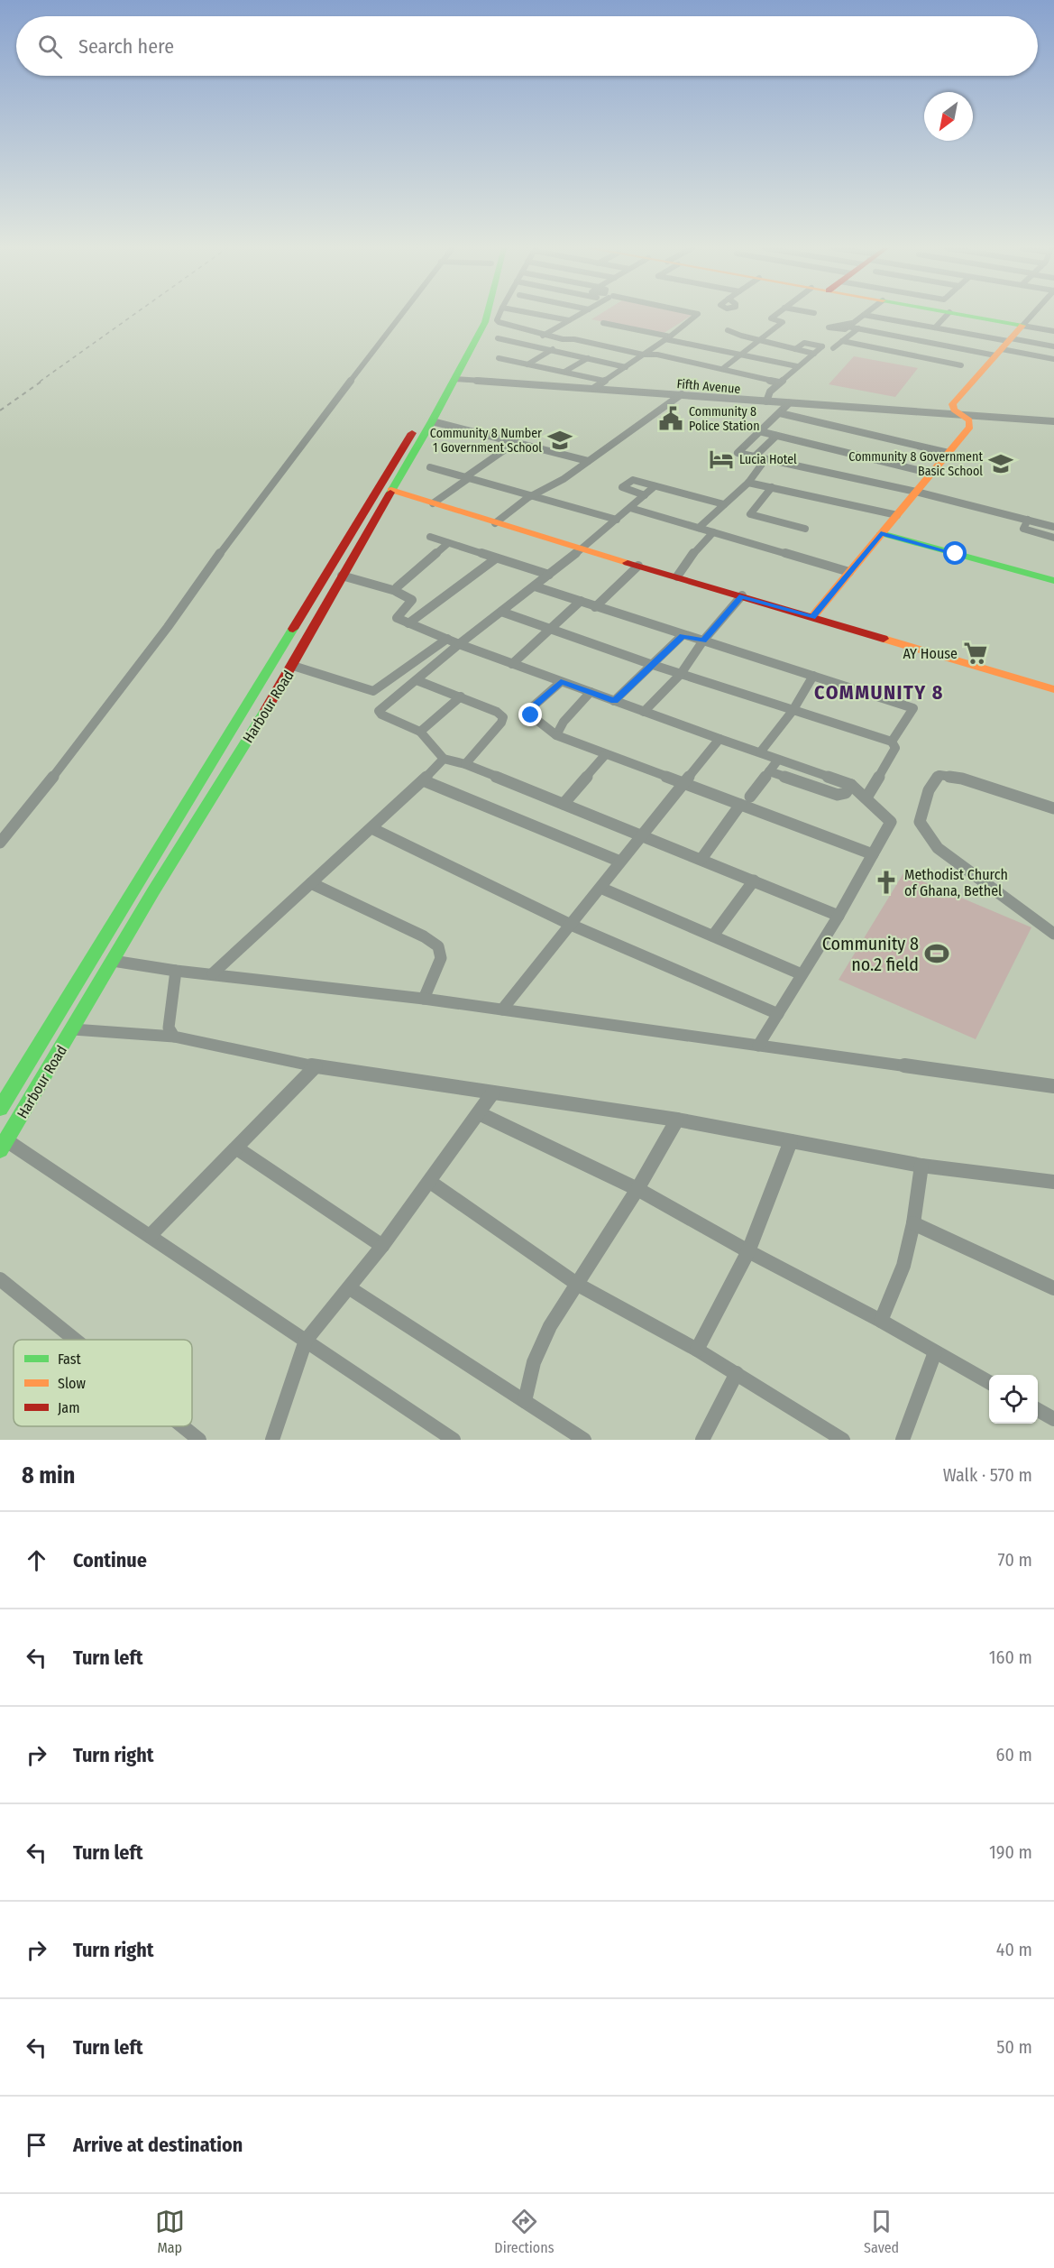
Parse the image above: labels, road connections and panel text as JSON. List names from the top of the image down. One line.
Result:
{"streets":{"main road":["Harbour Road"],"street":["Fifth Avenue"]},"crossings":[["Fifth Avenue","Harbour Road"]],"districts":["COMMUNITY 8"],"places":{"public building":["Community 8 Police Station"],"school or university":["Community 8 Number 1 Government School","Community 8 Government Basic School"],"hotel":["Lucia Hotel"],"supermarket":["AY House"],"church":["Methodist Church of Ghana, Bethel"],"sports":["Community 8 no.2 field"]},"legend":["Fast","Slow","Jam"],"north":"bottom left","page":{"search":"Search here","heading":["8 min","Walk · 570 m"],"list":[["Continue","70 m"],["Turn left","160 m"],["Turn right","60 m"],["Turn left","190 m"],["Turn right","40 m"],["Turn left","50 m"],"Arrive at destination"],"nav":["Map","Directions","Saved"]}}
